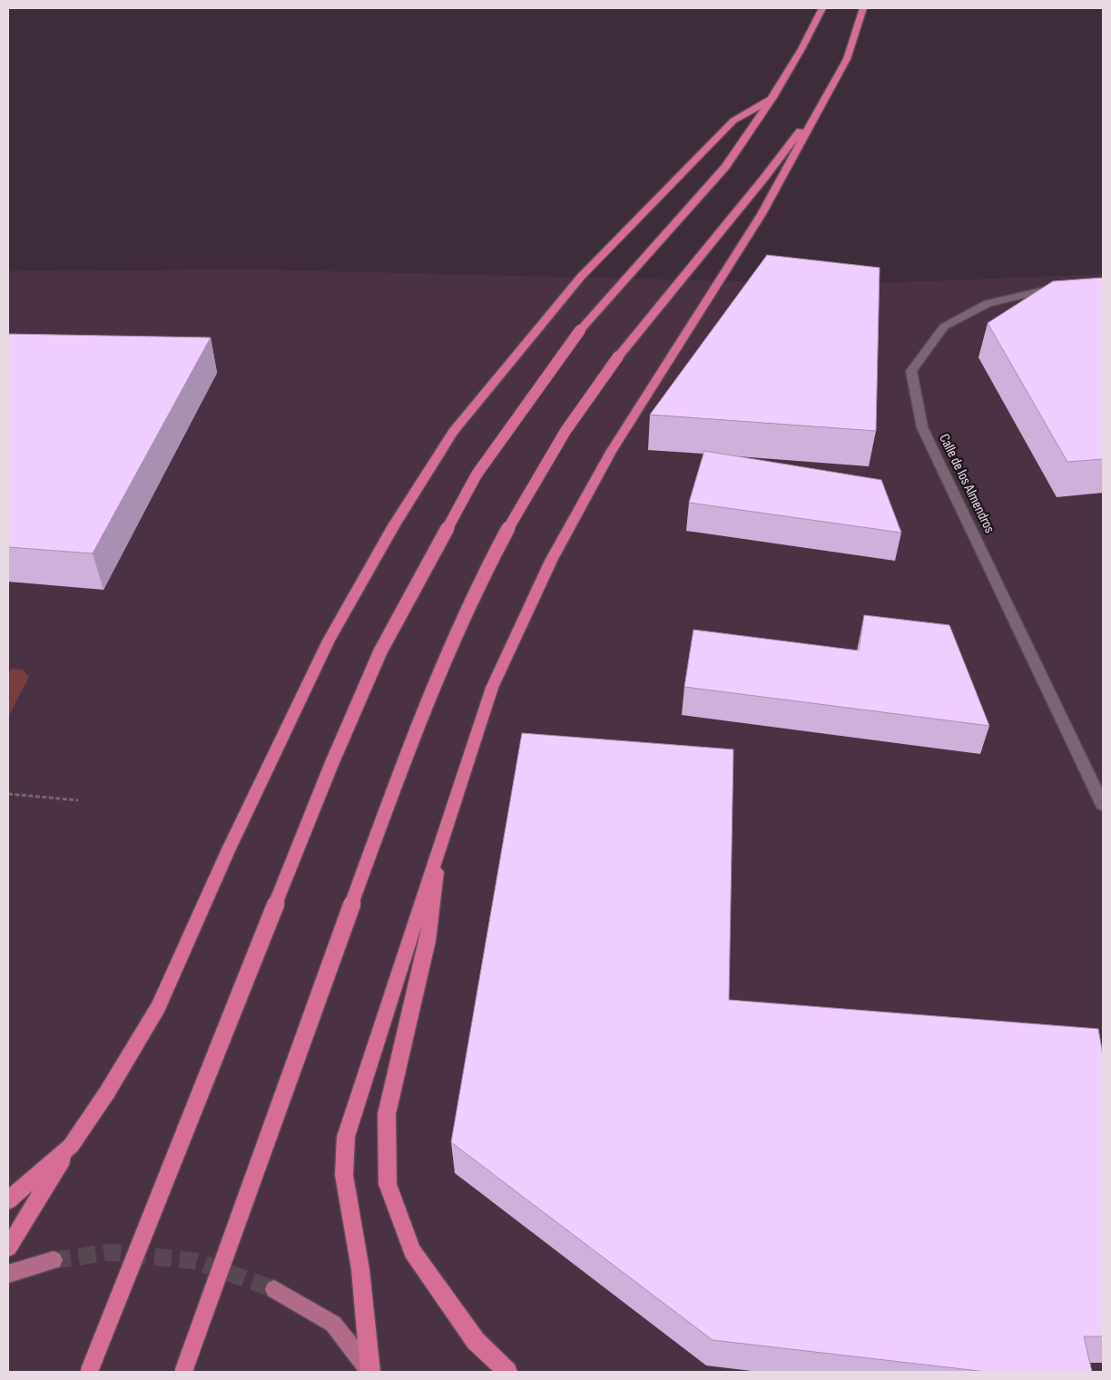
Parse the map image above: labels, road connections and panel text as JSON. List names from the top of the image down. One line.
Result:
{"streets":{"street":["Calle de los Almendros"]}}
